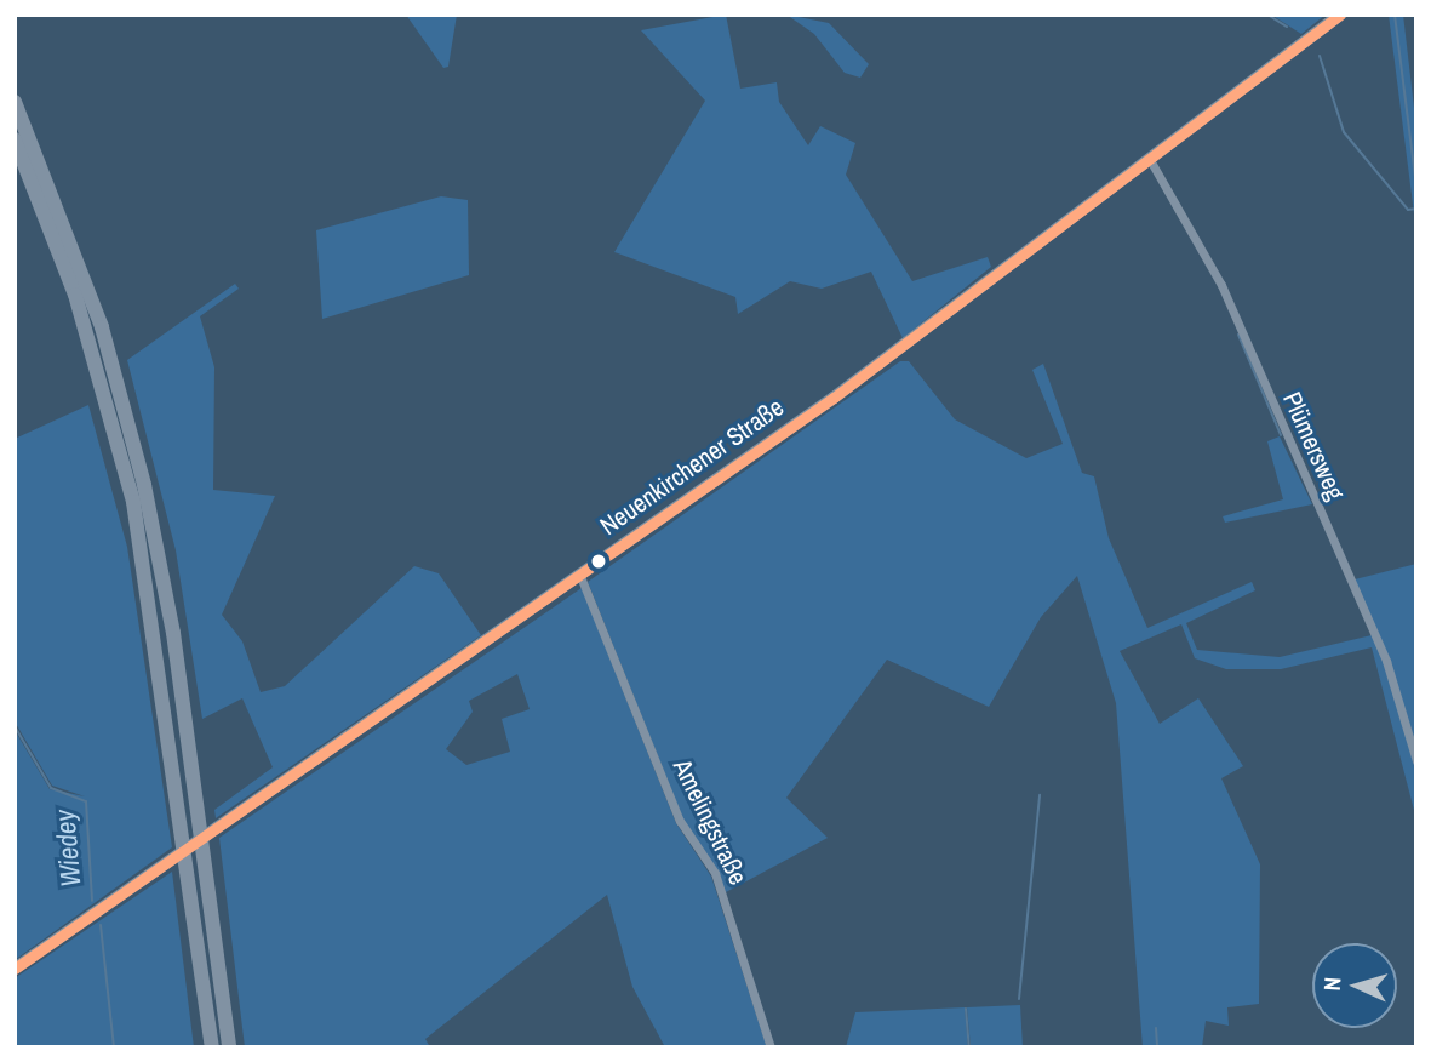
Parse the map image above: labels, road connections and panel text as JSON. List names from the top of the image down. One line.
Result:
{"streets":{"main road":["Neuenkirchener Straße"],"street":["Plümersweg","Amelingstraße"]},"crossings":[["Plümersweg","Neuenkirchener Straße"],["Neuenkirchener Straße","Amelingstraße"]],"water":["Wiedey"],"north":"left"}
